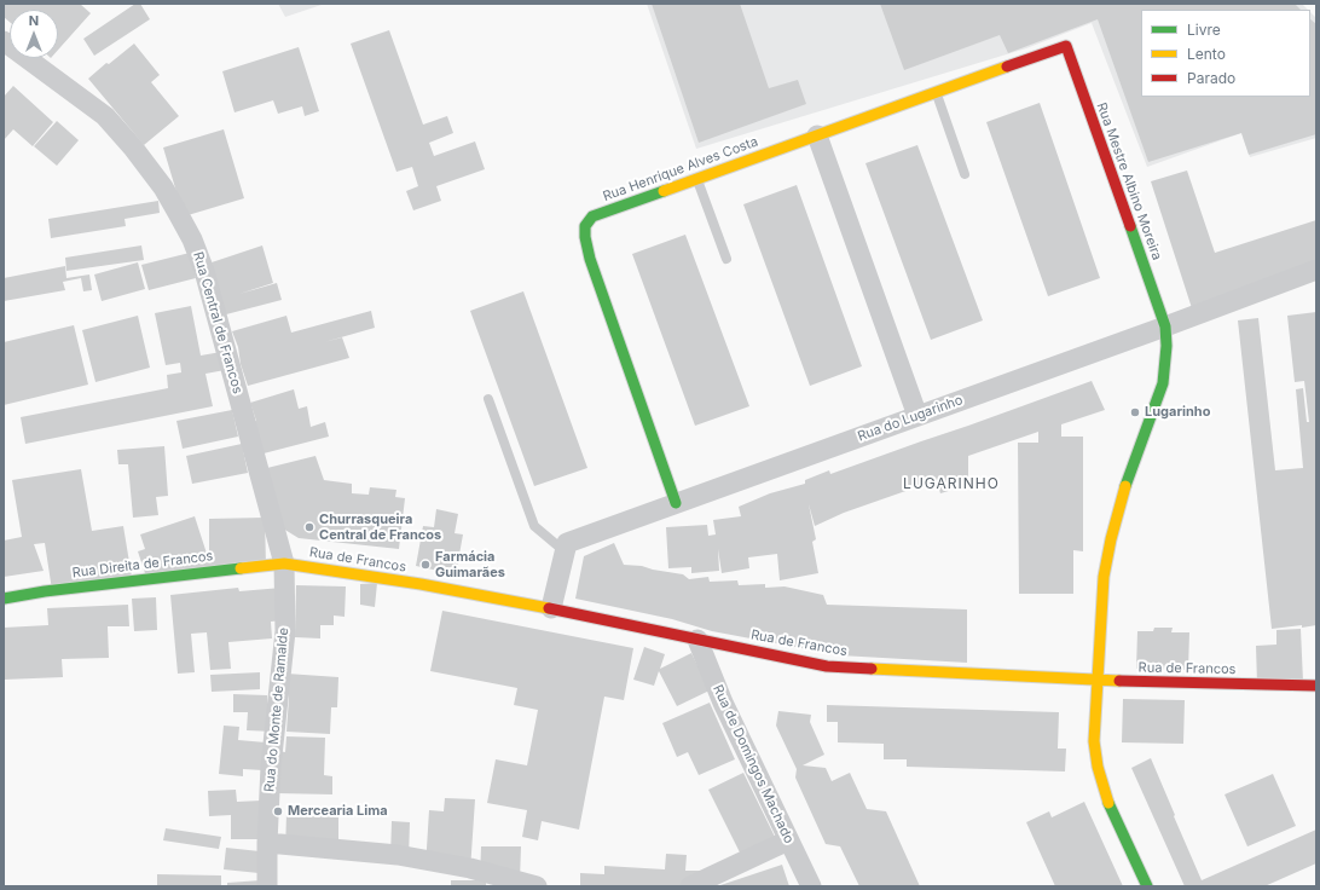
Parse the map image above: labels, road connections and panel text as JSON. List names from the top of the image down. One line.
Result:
{"streets":{"street":["Rua Henrique Alves Costa","Rua Mestre Albino Moreira","Rua Central de Francos","Rua do Lugarinho","Rua de Francos","Rua Direita de Francos","Rua do Monte de Ramalde","Rua de Domingos Machado"]},"crossings":[["Rua Henrique Alves Costa","Rua Mestre Albino Moreira"],["Rua Henrique Alves Costa","Rua do Lugarinho"],["Rua Mestre Albino Moreira","Rua do Lugarinho"],["Rua Central de Francos","Rua de Francos"],["Rua Central de Francos","Rua Direita de Francos"],["Rua Central de Francos","Rua do Monte de Ramalde"],["Rua de Francos","Rua Direita de Francos"],["Rua de Francos","Rua do Monte de Ramalde"],["Rua de Francos","Rua de Domingos Machado"],["Rua Direita de Francos","Rua do Monte de Ramalde"]],"districts":["LUGARINHO"],"places":["Lugarinho","Churrasqueira Central de Francos","Farmácia Guimarães","Mercearia Lima"],"legend":["Livre","Lento","Parado"],"north":"top"}
